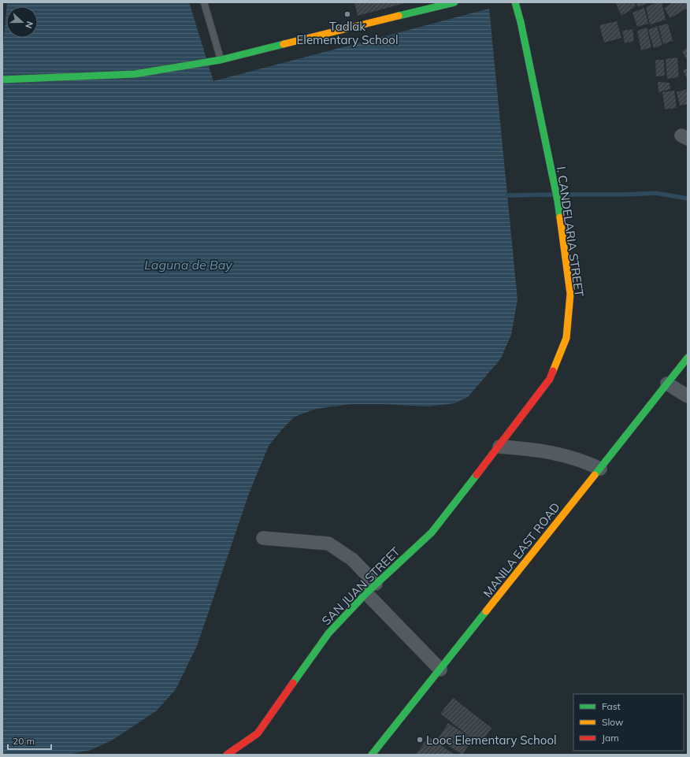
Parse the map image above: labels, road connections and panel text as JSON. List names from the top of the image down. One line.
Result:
{"streets":{"street":["I. CANDELARIA STREET","MANILA EAST ROAD","SAN JUAN STREET"]},"crossings":[["I. CANDELARIA STREET","SAN JUAN STREET"]],"water":["Laguna de Bay"],"places":["Tadlak Elementary School","Looc Elementary School"],"legend":["Fast","Slow","Jam"],"scale_bar":"20 m","north":"right"}
